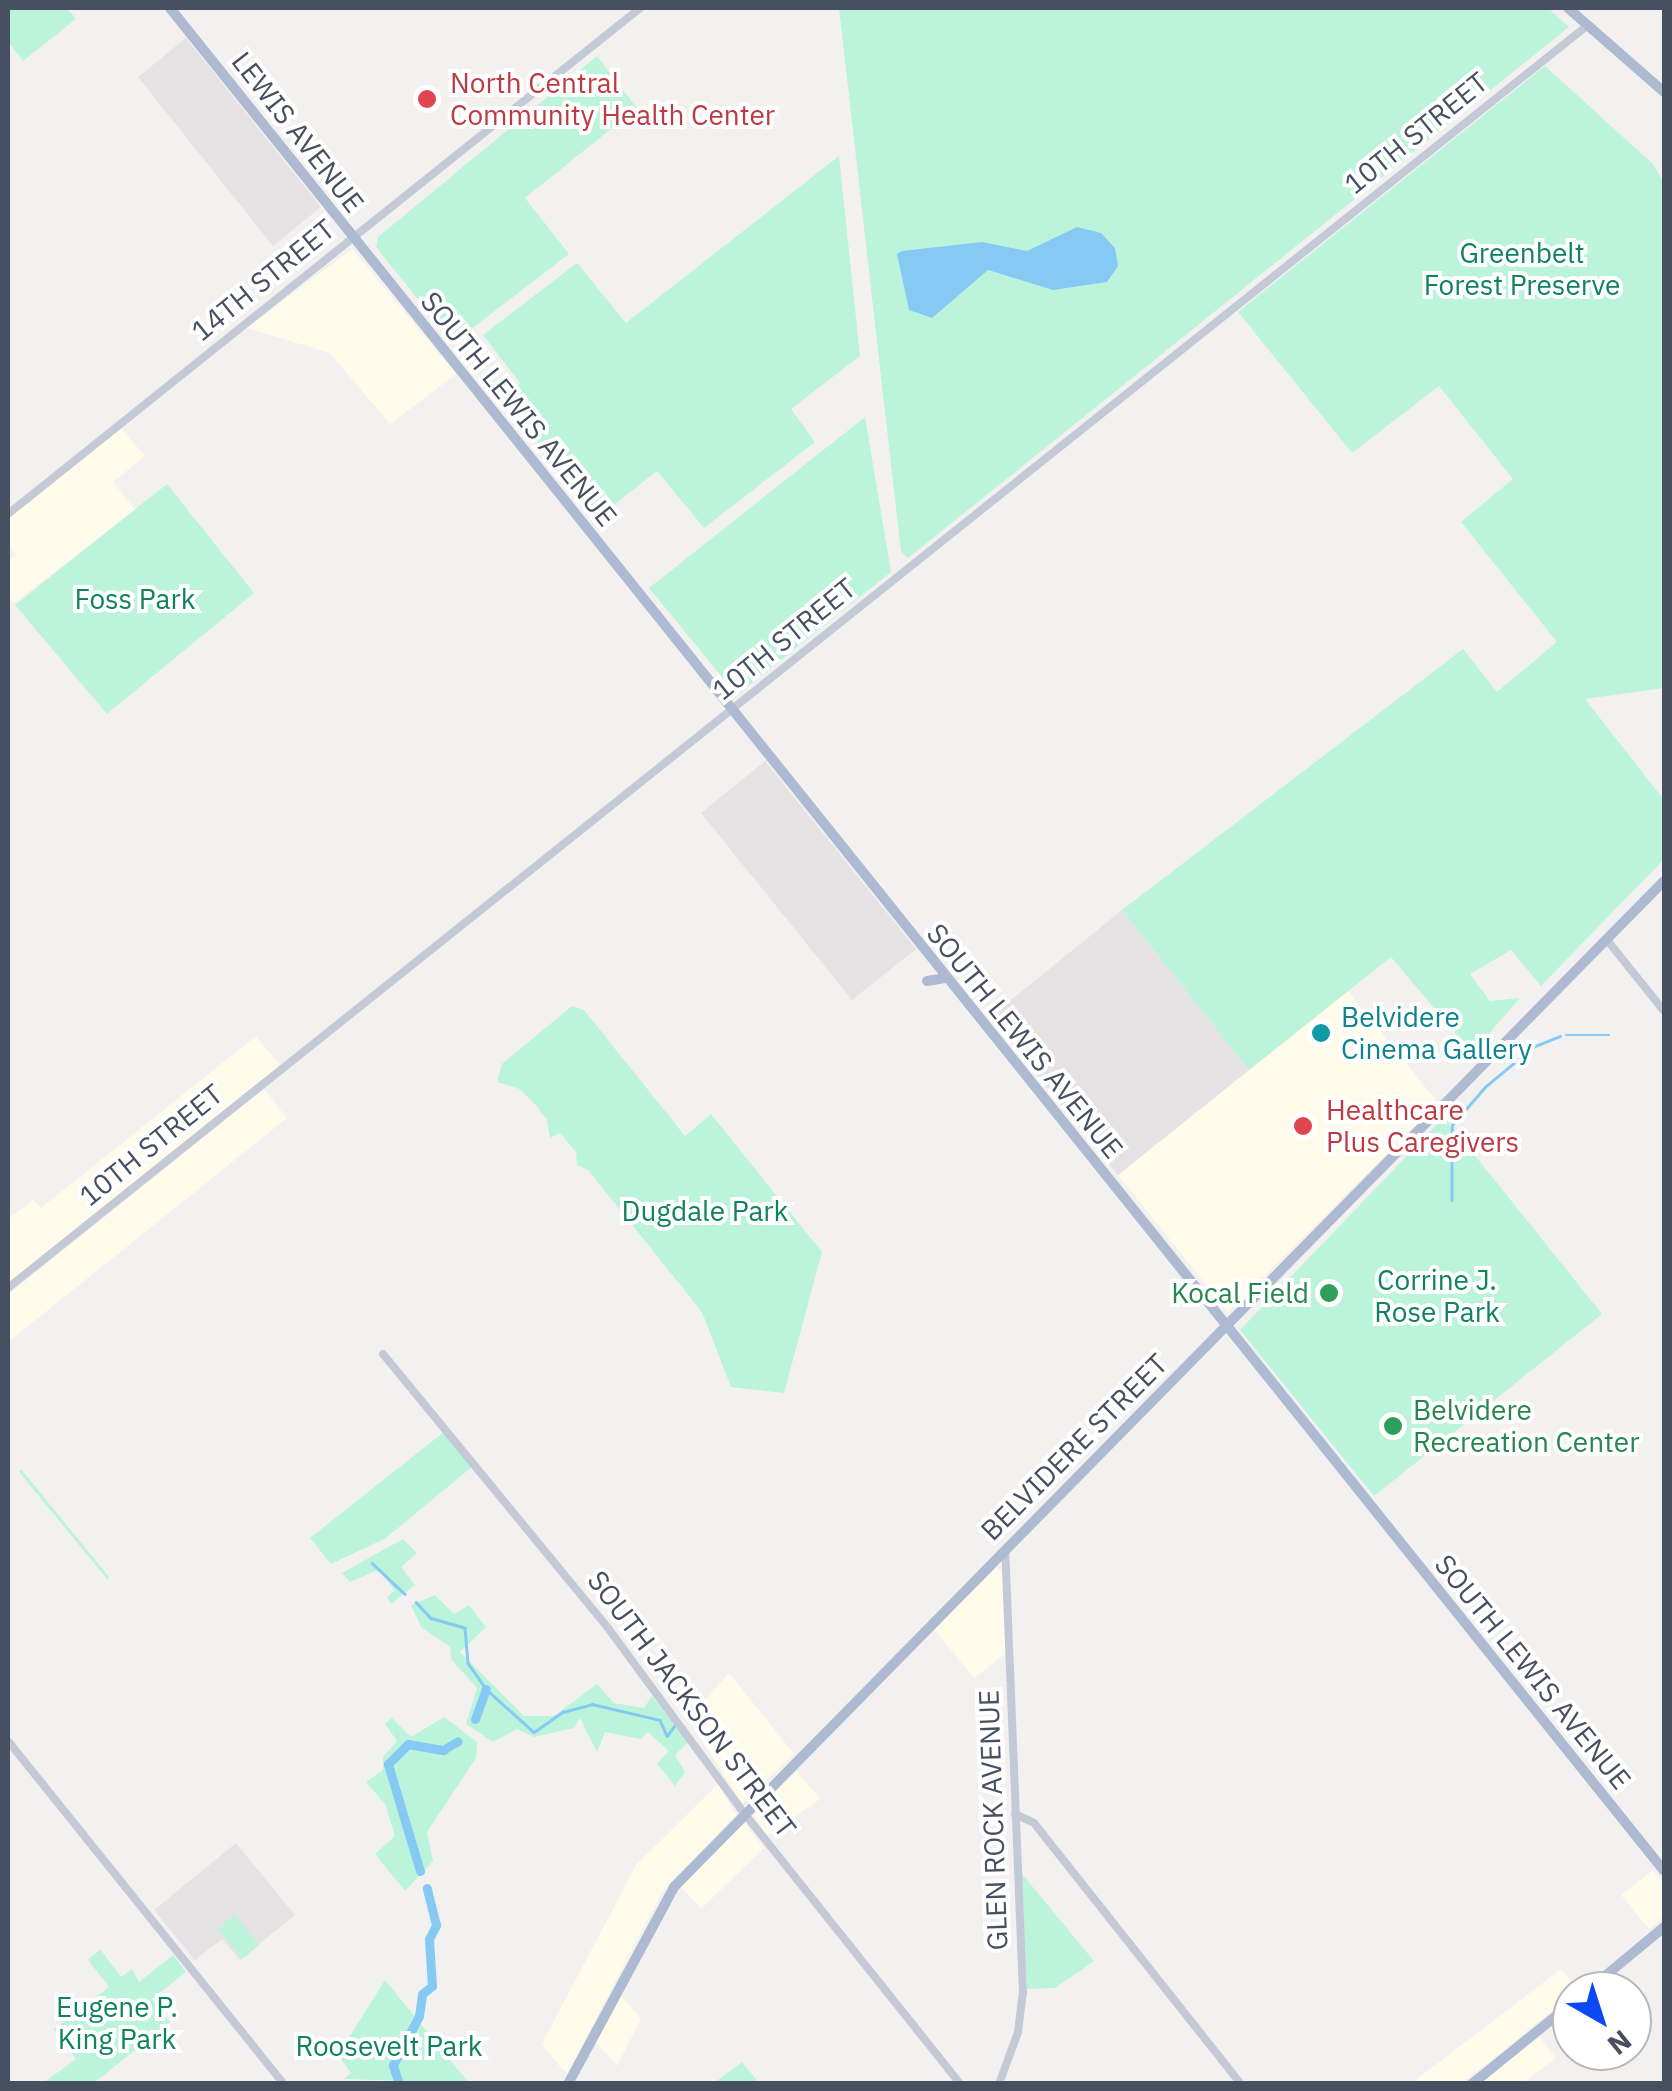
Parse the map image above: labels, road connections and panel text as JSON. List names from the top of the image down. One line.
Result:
{"streets":{"main road":["LEWIS AVENUE","SOUTH LEWIS AVENUE","BELVIDERE STREET"],"street":["10TH STREET","14TH STREET","SOUTH JACKSON STREET","GLEN ROCK AVENUE"]},"crossings":[["LEWIS AVENUE","14TH STREET"],["LEWIS AVENUE","SOUTH LEWIS AVENUE"],["10TH STREET","SOUTH LEWIS AVENUE"],["14TH STREET","SOUTH LEWIS AVENUE"],["SOUTH LEWIS AVENUE","BELVIDERE STREET"],["BELVIDERE STREET","SOUTH JACKSON STREET"],["BELVIDERE STREET","GLEN ROCK AVENUE"]],"parks":["Greenbelt Forest Preserve","Foss Park","Dugdale Park","Corrine J. Rose Park","Eugene P. King Park","Roosevelt Park"],"places":["North Central Community Health Center","Belvidere Cinema Gallery","Healthcare Plus Caregivers","Kocal Field","Belvidere Recreation Center"],"north":"bottom right"}
